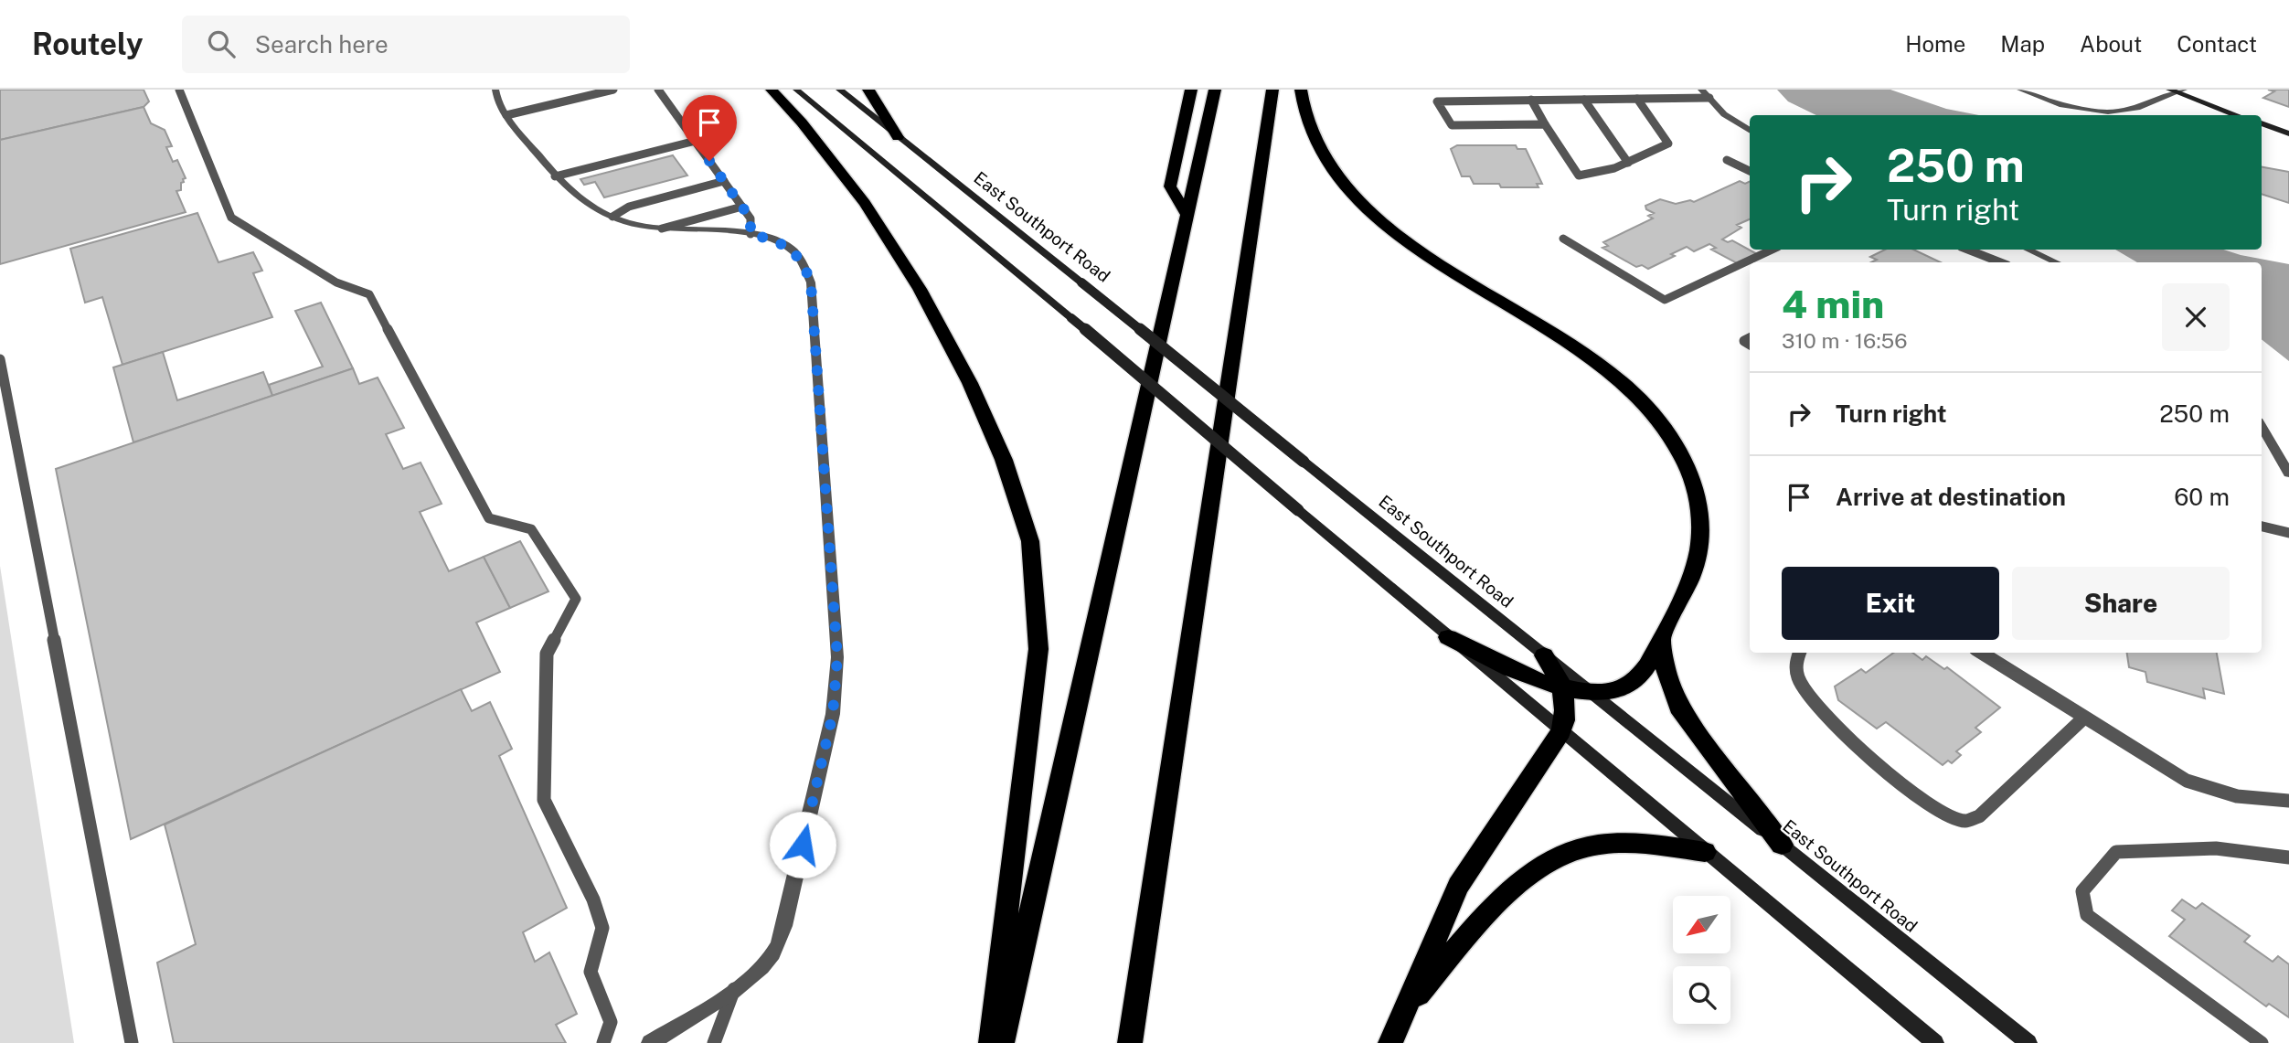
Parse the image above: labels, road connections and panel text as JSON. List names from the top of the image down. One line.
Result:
{"streets":{"main road":["East Southport Road"]},"north":"bottom left","page":{"header":"Routely","search":"Search here","nav":["Home","Map","About","Contact"],"turn":["250 m","Turn right"],"heading":["4 min","310 m · 16:56"],"list":[{"name":"Turn right","value":"250 m"},{"name":"Arrive at destination","value":"60 m"}],"buttons":["Exit","Share"]}}
